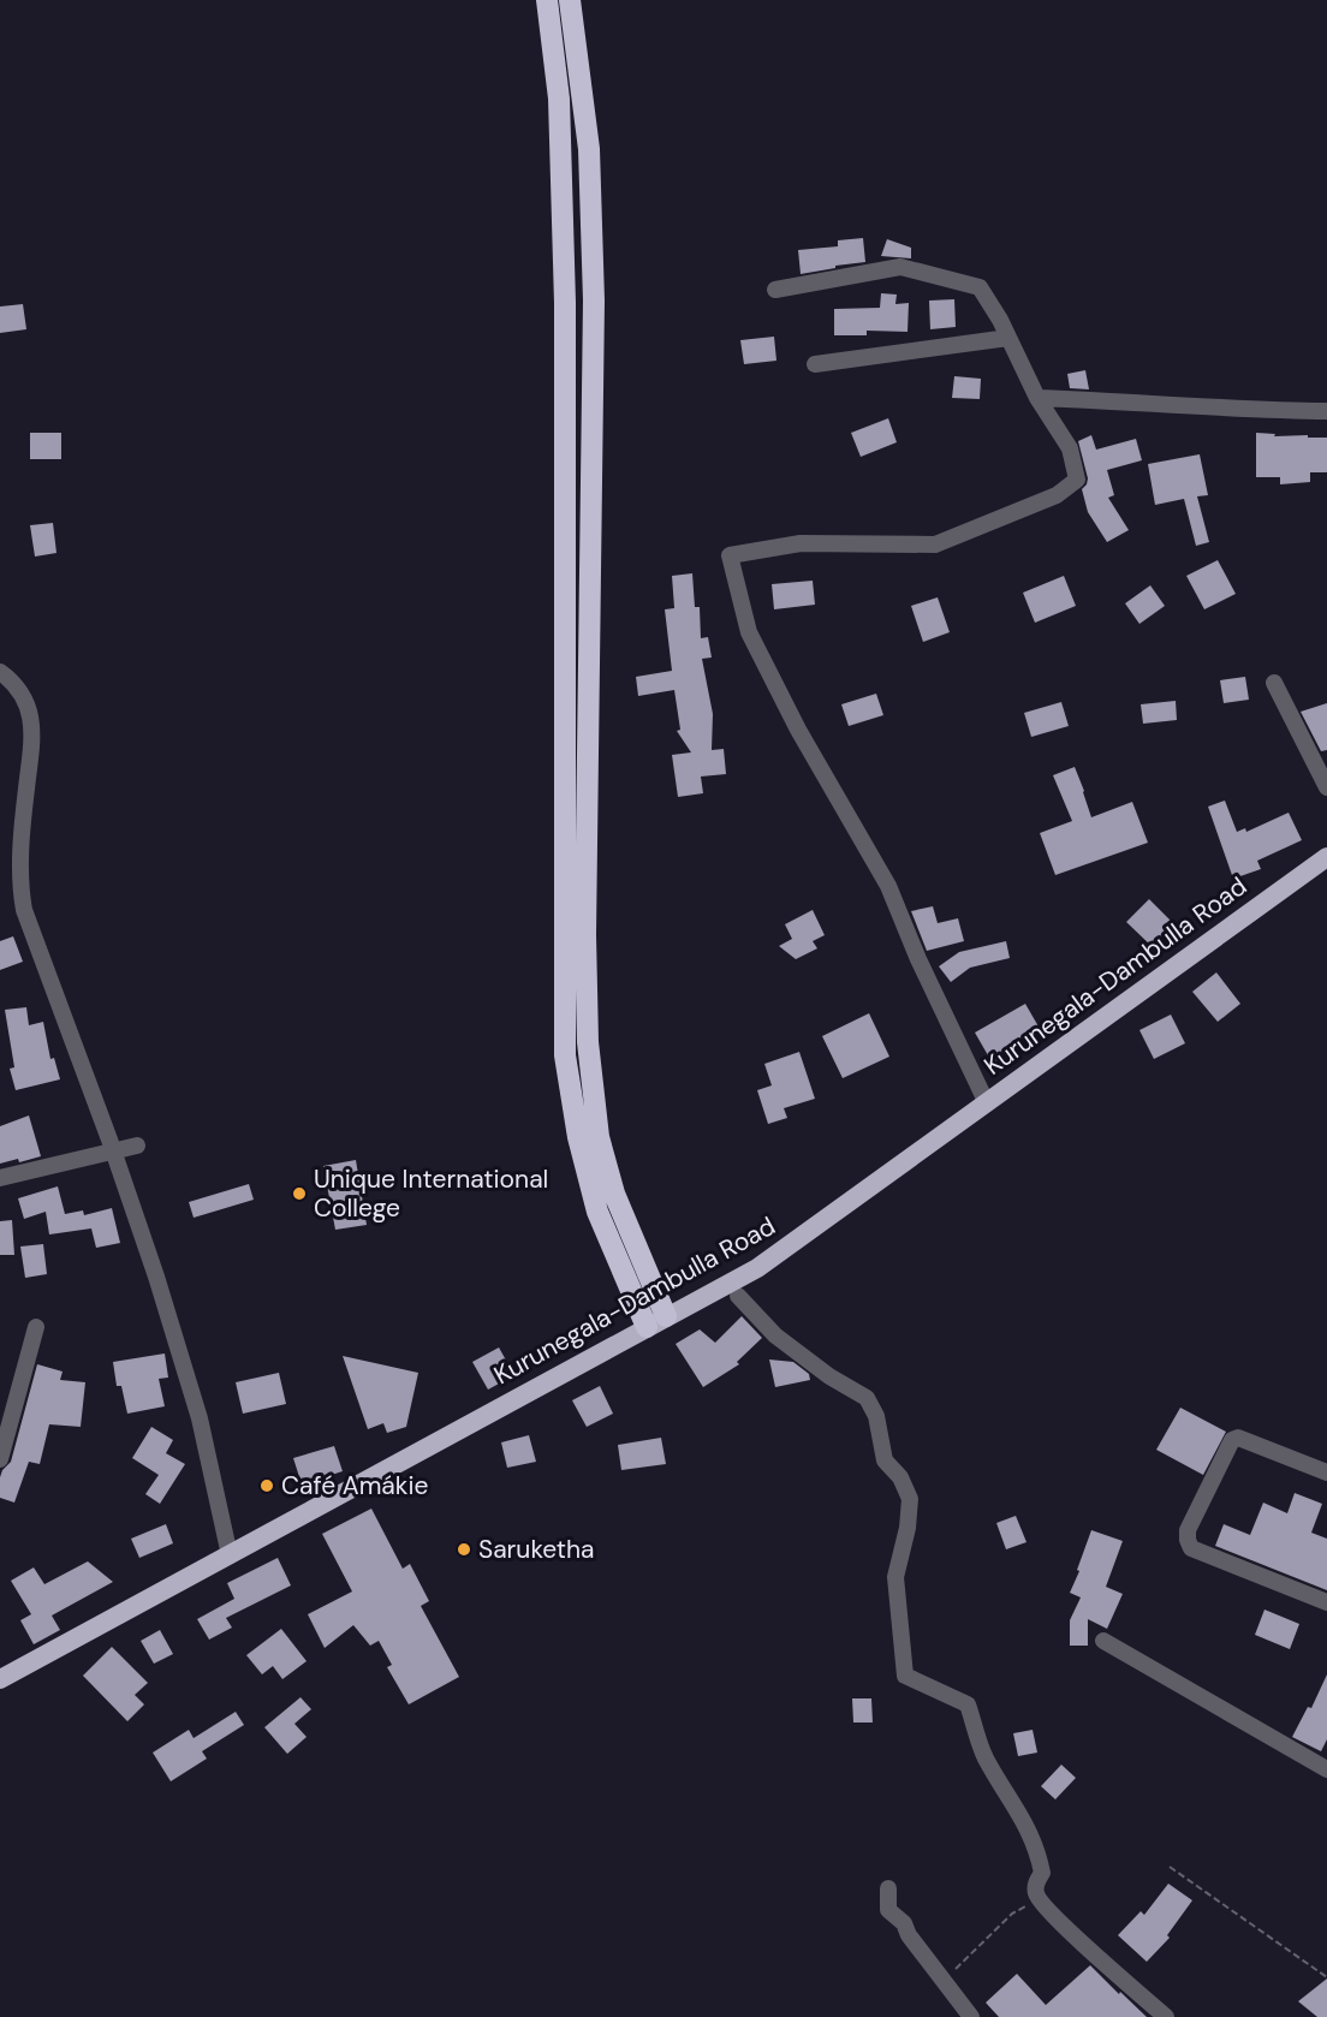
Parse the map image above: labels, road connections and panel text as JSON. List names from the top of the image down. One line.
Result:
{"streets":{"highway":["Kurunegala-Dambulla Road"]},"places":["Unique International College","Café Amákie","Saruketha"]}
